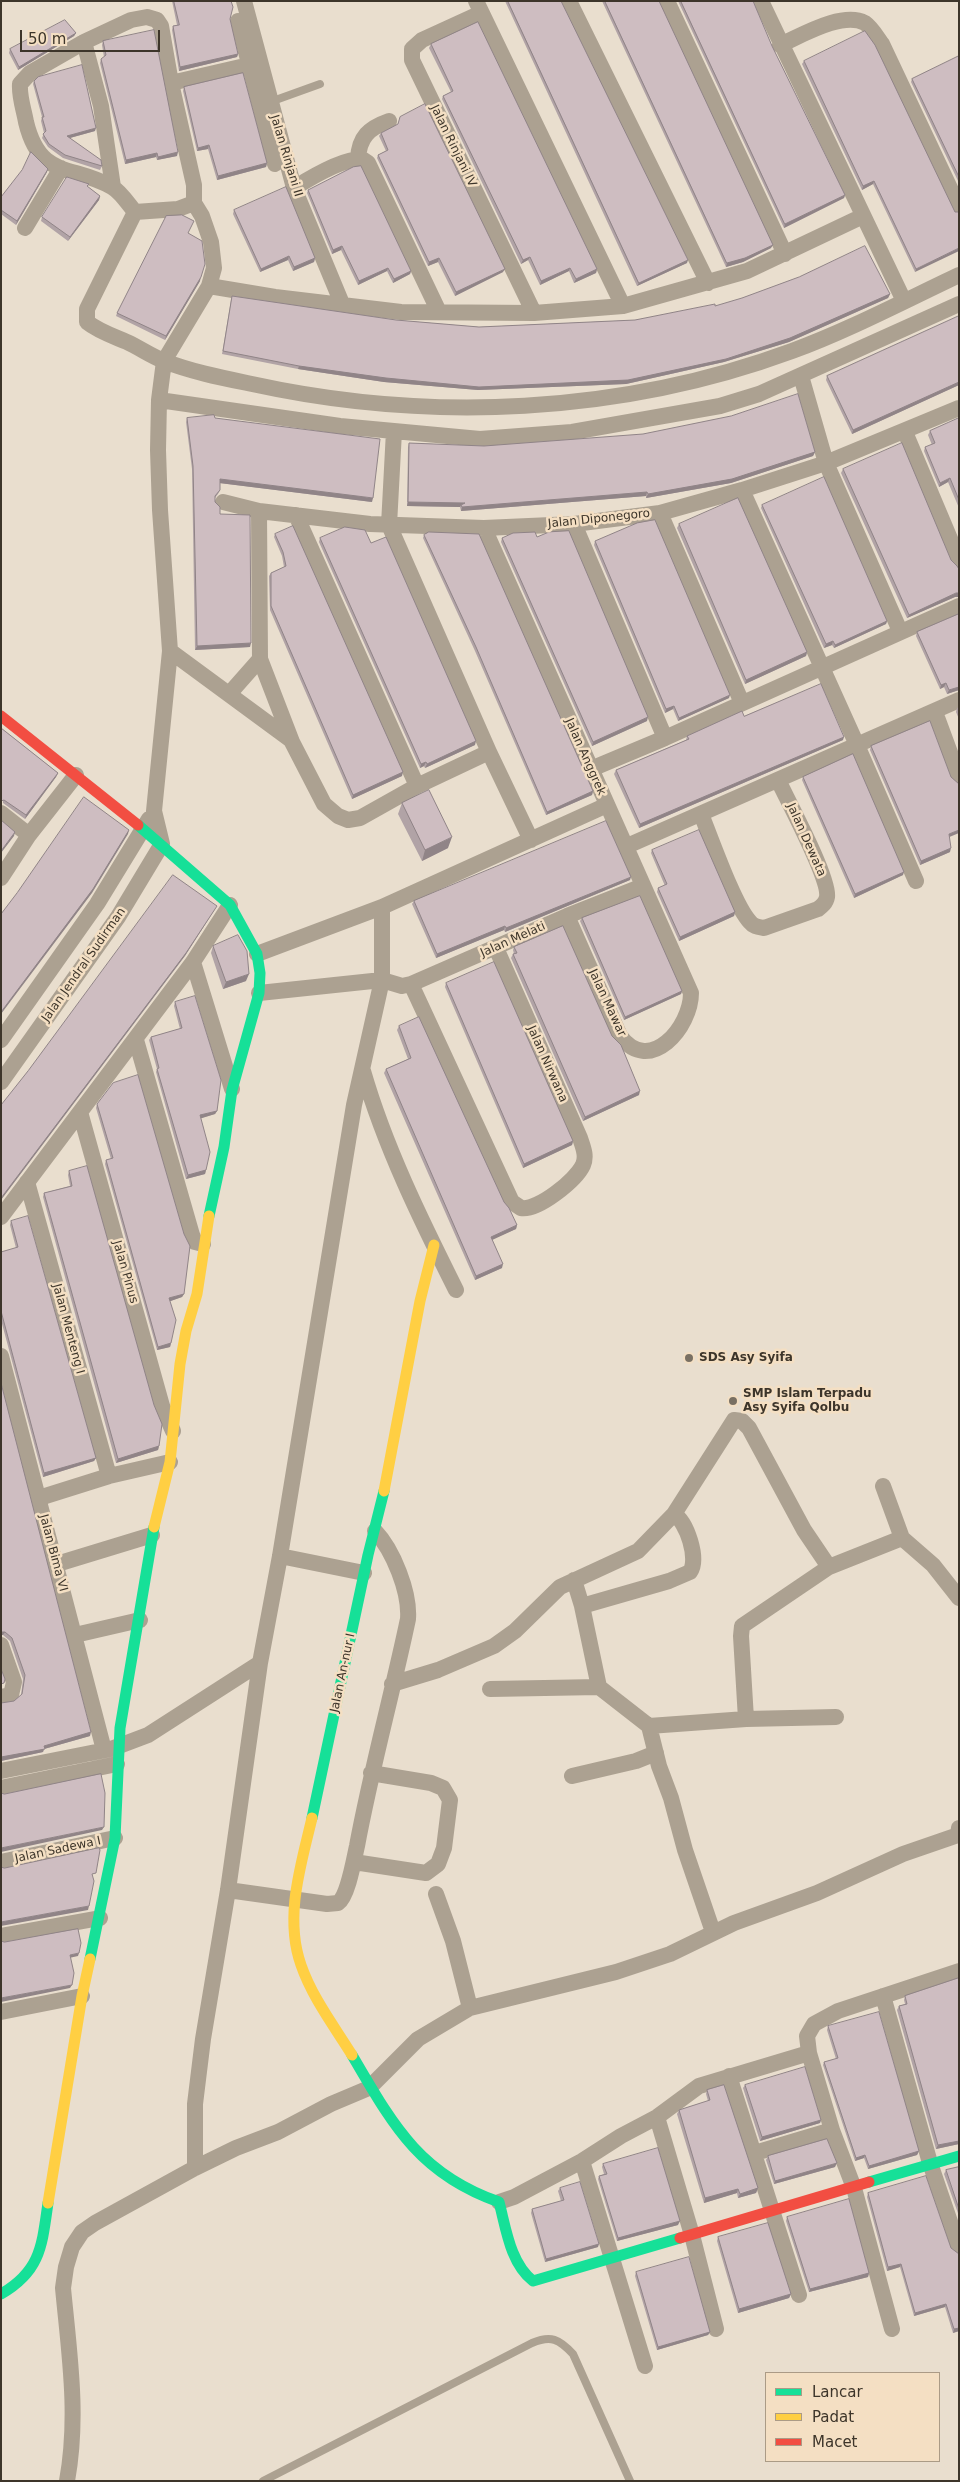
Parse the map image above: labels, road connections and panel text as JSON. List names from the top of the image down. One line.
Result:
{"streets":{"street":["Jalan Rinjani IV","Jalan Rinjani II","Jalan Diponegoro","Jalan Anggrek","Jalan Dewata","Jalan Melati","Jalan Jendral Sudirman","Jalan Mawar","Jalan Nirwana","Jalan Pinus","Jalan Menteng I","Jalan Bima VI","Jalan An-nur I","Jalan Sadewa I"]},"crossings":[["Jalan Diponegoro","Jalan Anggrek"],["Jalan Anggrek","Jalan Melati"],["Jalan Anggrek","Jalan Mawar"],["Jalan Melati","Jalan Mawar"],["Jalan Melati","Jalan Nirwana"]],"places":["SDS Asy Syifa","SMP Islam Terpadu Asy Syifa Qolbu"],"legend":["Lancar","Padat","Macet"],"scale_bar":"50 m"}
